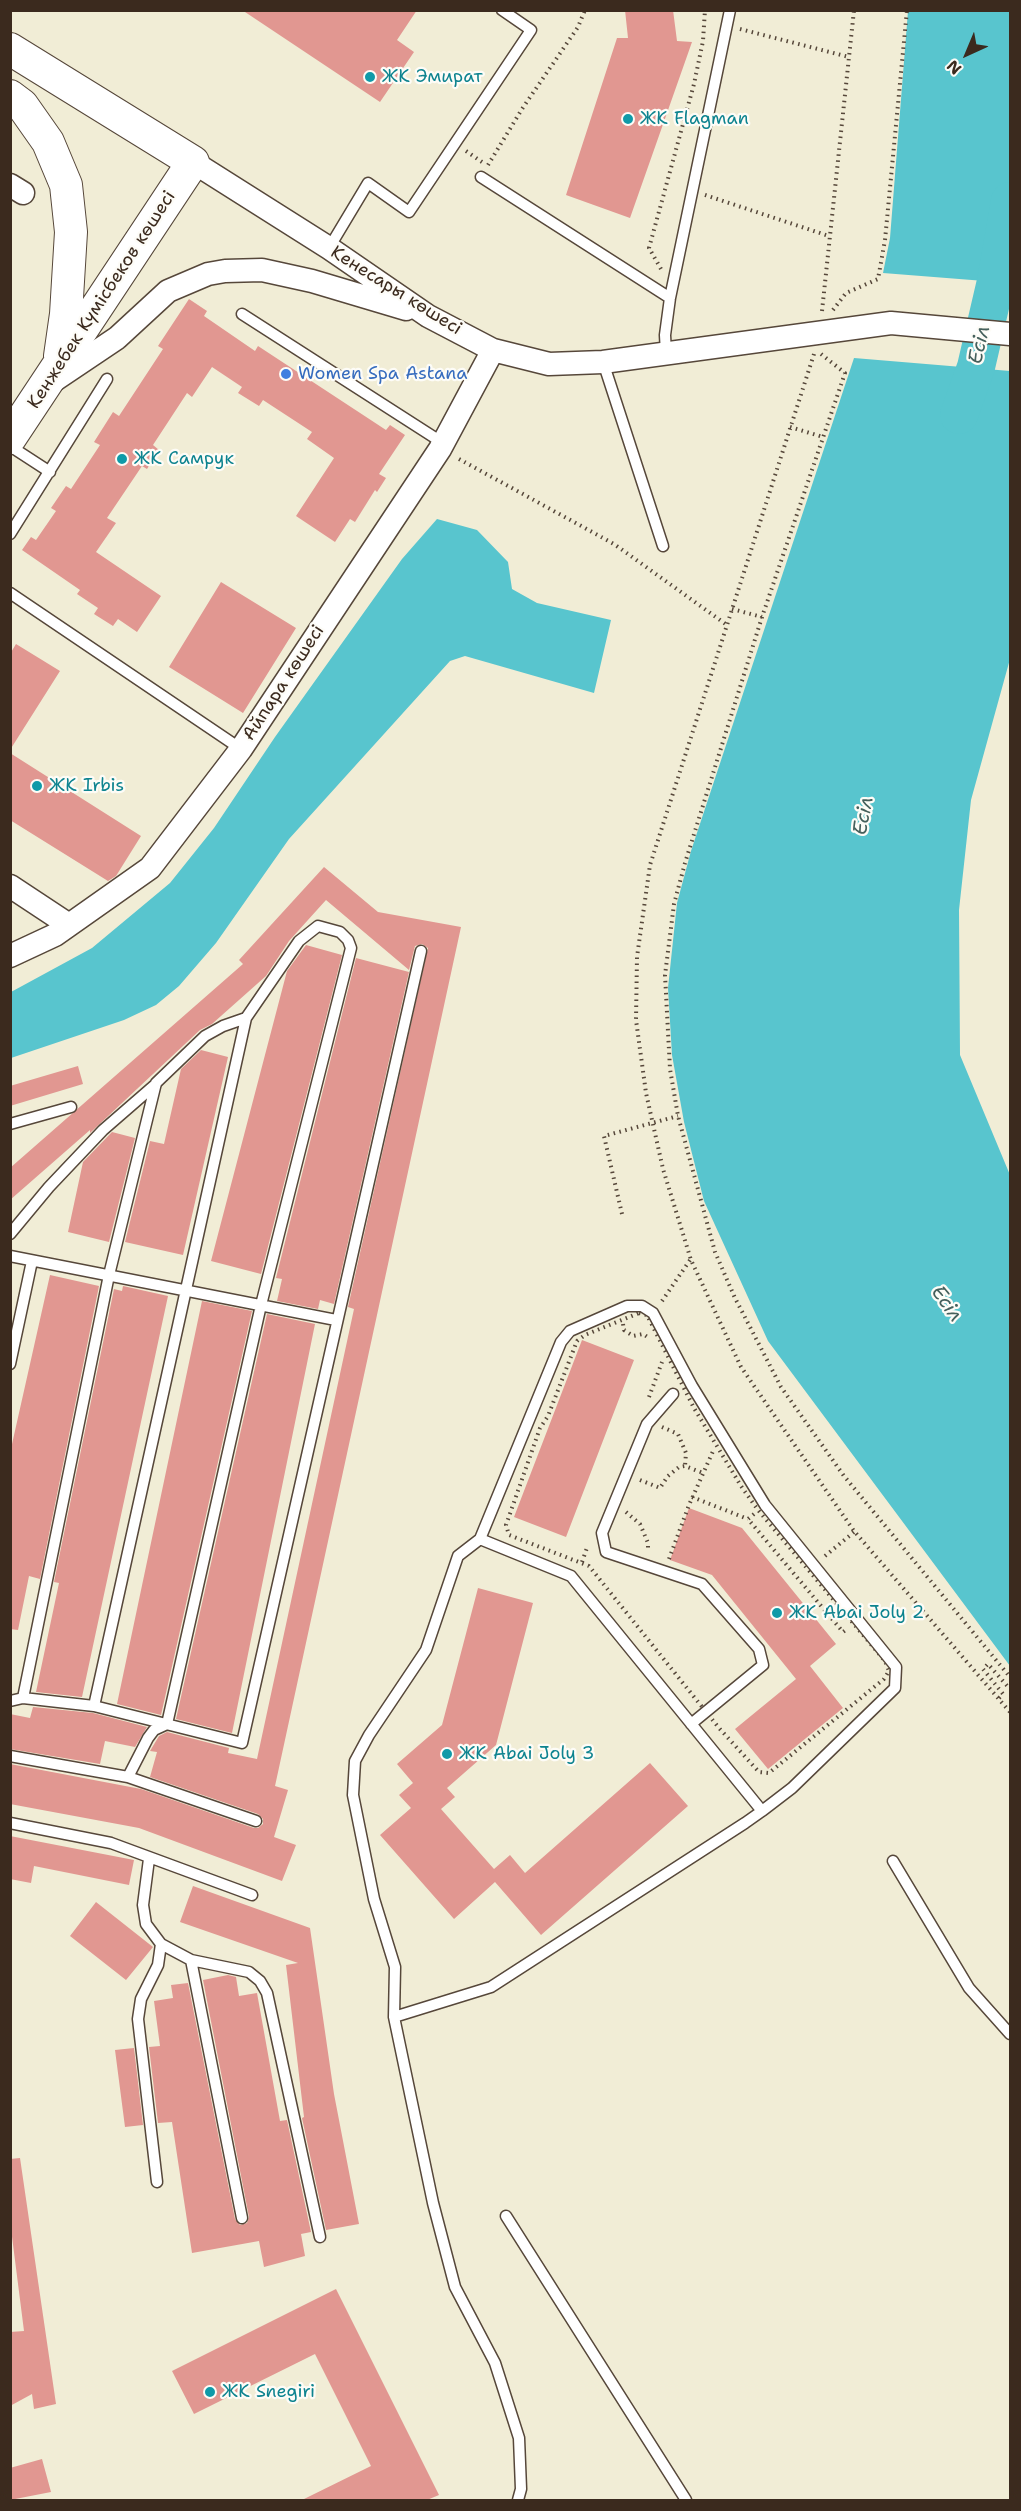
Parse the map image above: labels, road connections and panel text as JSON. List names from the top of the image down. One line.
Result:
{"streets":{"street":["Кенесары көшесі","Кенжебек Күмісбеков көшесі","Айпара көшесі"]},"crossings":[["Кенесары көшесі","Кенжебек Күмісбеков көшесі"],["Кенесары көшесі","Айпара көшесі"]],"water":["Есіл"],"places":["ЖК Эмират","ЖК Flagman","Women Spa Astana","ЖК Самрук","ЖК Irbis","ЖК Abai Joly 2","ЖК Abai Joly 3","ЖК Snegiri"],"north":"bottom left"}
